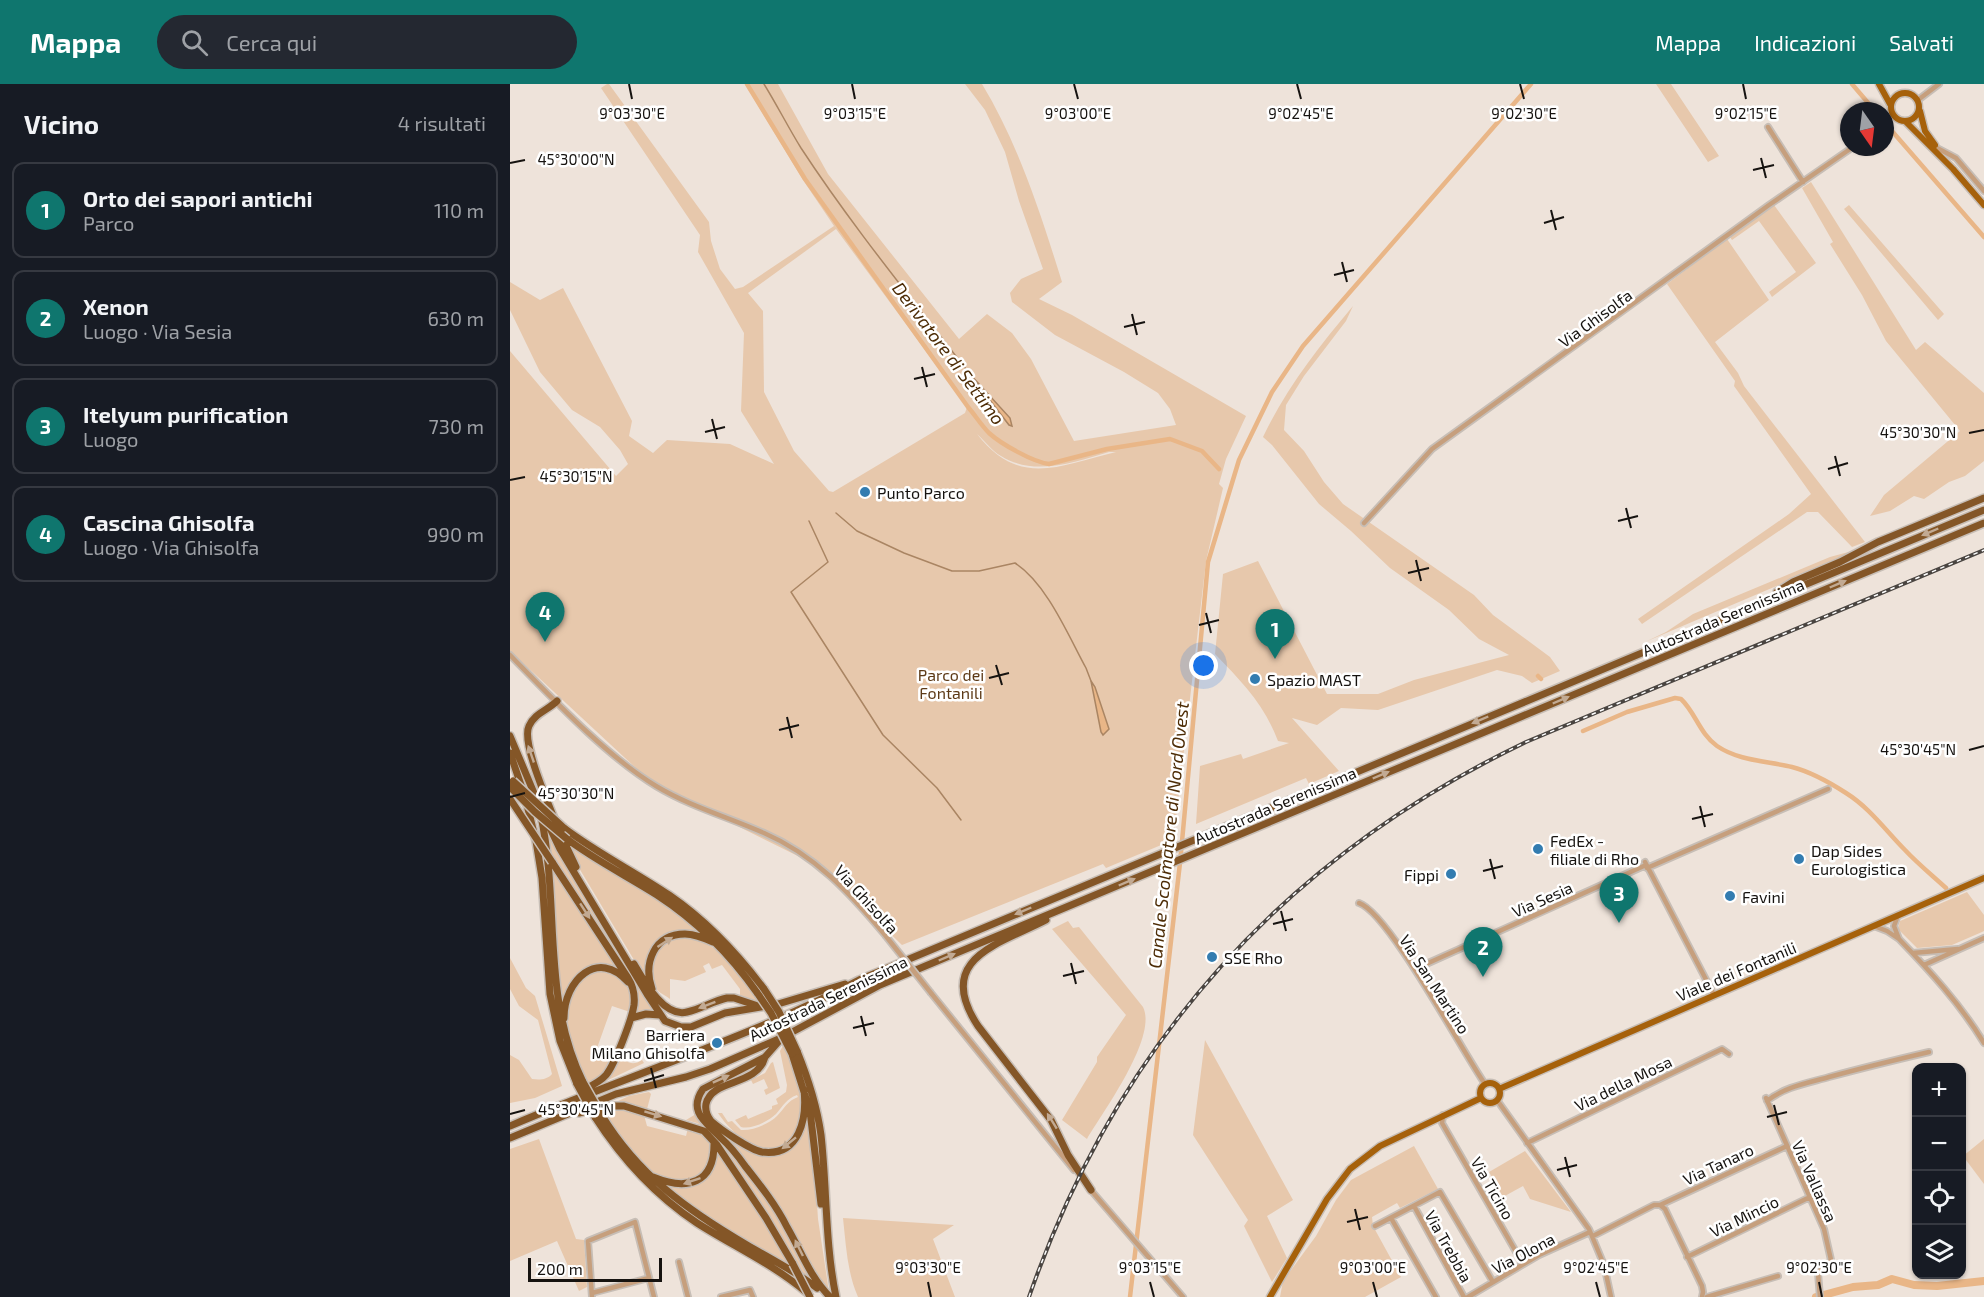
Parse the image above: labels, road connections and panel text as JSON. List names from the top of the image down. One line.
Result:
{"streets":{"highway":["Autostrada Serenissima"],"main road":["Viale dei Fontanili"],"street":["Via Ghisolfa","Via Sesia","Via San Martino","Via della Mosa","Via Tanaro","Via Vallassa","Via Ticino","Via Mincio","Via Trebbia","Via Olona"]},"crossings":[["Via Sesia","Via San Martino"],["Viale dei Fontanili","Via San Martino"],["Via Tanaro","Via Vallassa"],["Via Tanaro","Via Olona"],["Via Vallassa","Via Mincio"],["Via Ticino","Via Olona"],["Via Trebbia","Via Olona"]],"water":["Derivatore di Settimo","Canale Scolmatore di Nord Ovest"],"parks":["Parco dei Fontanili"],"places":["Punto Parco","Spazio MAST","FedEx - filiale di Rho","Dap Sides Eurologistica","Fippi","Favini","SSE Rho","Barriera Milano Ghisolfa"],"scale_bar":"200 m","north":"bottom","page":{"header":"Mappa","search":"Cerca qui","nav":["Mappa","Indicazioni","Salvati"],"heading":["Vicino","4 risultati"],"list":[{"mark":"1","name":"Orto dei sapori antichi","note":"Parco","value":"110 m"},{"mark":"2","name":"Xenon","note":"Luogo · Via Sesia","value":"630 m"},{"mark":"3","name":"Itelyum purification","note":"Luogo","value":"730 m"},{"mark":"4","name":"Cascina Ghisolfa","note":"Luogo · Via Ghisolfa","value":"990 m"}],"pins":["4","1","3","2"],"map_buttons":["+","−"],"scale":"200 m"},"coordinates":["9°03'15\"E","9°02'45\"E","9°02'30\"E","9°03'30\"E","9°03'00\"E","9°02'15\"E","45°30'00\"N","45°30'30\"N","45°30'15\"N","45°30'45\"N"]}
